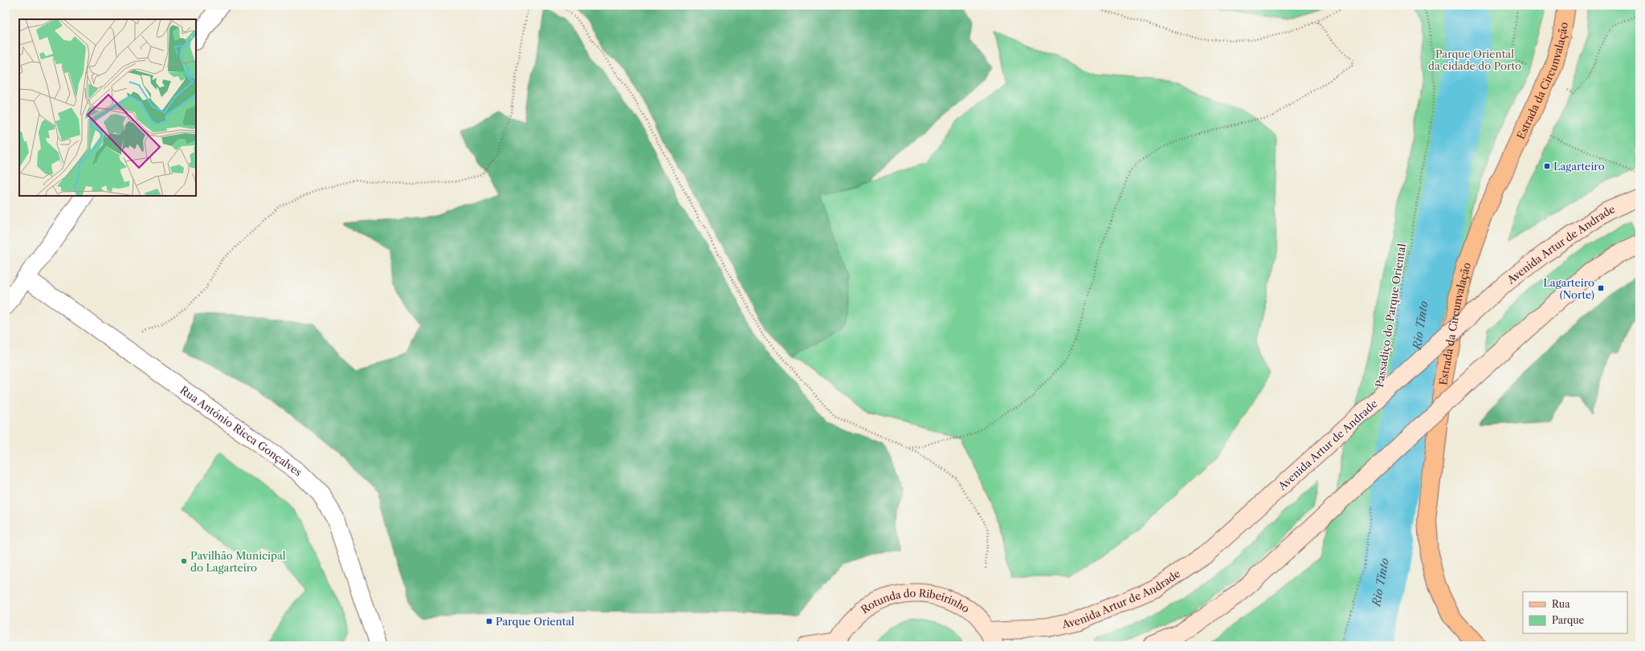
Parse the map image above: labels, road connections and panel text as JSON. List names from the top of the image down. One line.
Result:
{"streets":{"main road":["Estrada da Circunvalação","Avenida Artur de Andrade","Rotunda do Ribeirinho"],"street":["Rua António Ricca Gonçalves"],"path":["Passadiço do Parque Oriental"]},"crossings":[["Avenida Artur de Andrade","Rotunda do Ribeirinho"]],"water":["Rio Tinto"],"parks":["Parque Oriental da cidade do Porto"],"places":{"transit":["Lagarteiro","Lagarteiro (Norte)","Parque Oriental"],"other":["Pavilhão Municipal do Lagarteiro"]},"legend":["Rua","Parque"]}
